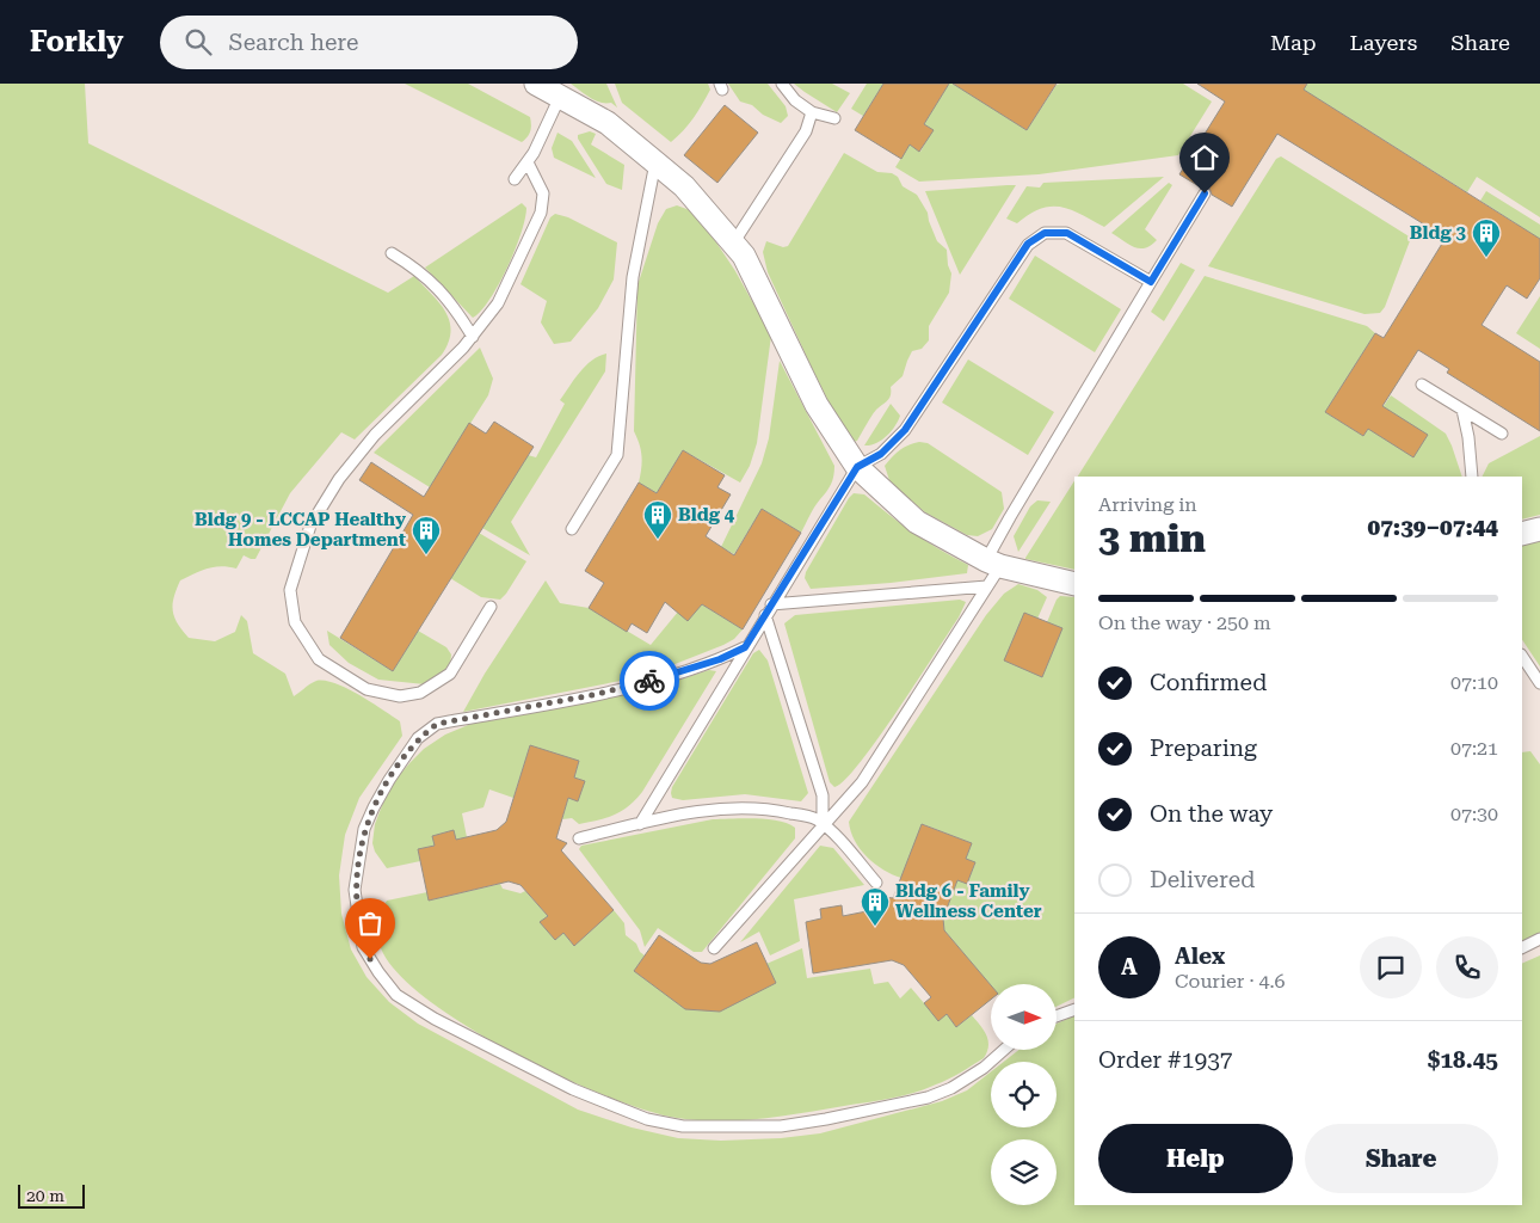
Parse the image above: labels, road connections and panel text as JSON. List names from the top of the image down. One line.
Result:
{"places":{"building":["Bldg 3","Bldg 4","Bldg 9 - LCCAP Healthy Homes Department","Bldg 6 - Family Wellness Center"]},"scale_bar":"20 m","north":"right","page":{"header":"Forkly","search":"Search here","nav":["Map","Layers","Share"],"heading":["3 min","Arriving in","07:39–07:44"],"panel":["Alex","Courier · 4.6","Order #1937","$18.45"],"bar":"On the way · 250 m","list":[["Confirmed","07:10"],["Preparing","07:21"],["On the way","07:30"],"Delivered"],"round":"A","buttons":["Help","Share"],"scale":"20 m"}}
